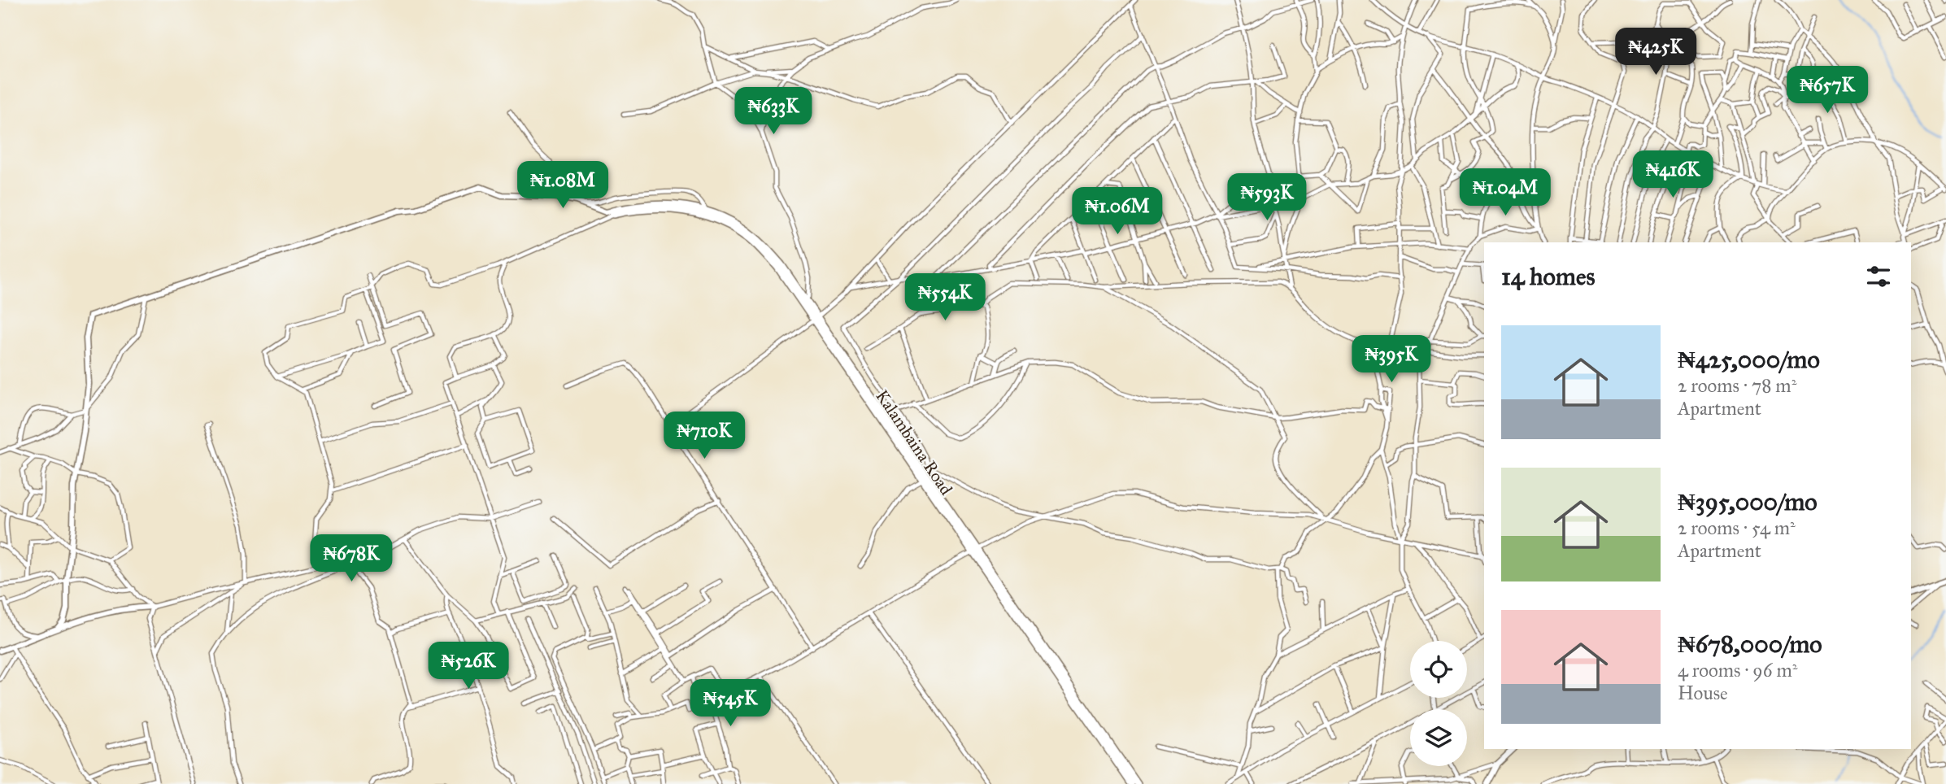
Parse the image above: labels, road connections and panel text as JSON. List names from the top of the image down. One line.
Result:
{"streets":{"main road":["Kalambaina Road"]},"page":{"price":["₦425K","₦657K","₦633K","₦416K","₦1.08M","₦1.04M","₦593K","₦1.06M","₦554K","₦395K","₦710K","₦678K","₦526K","₦545K"],"heading":"14 homes","list":[{"name":"₦425,000/mo","note":"2 rooms · 78 m² · Apartment"},{"name":"₦395,000/mo","note":"2 rooms · 54 m² · Apartment"},{"name":"₦678,000/mo","note":"4 rooms · 96 m² · House"}]}}
